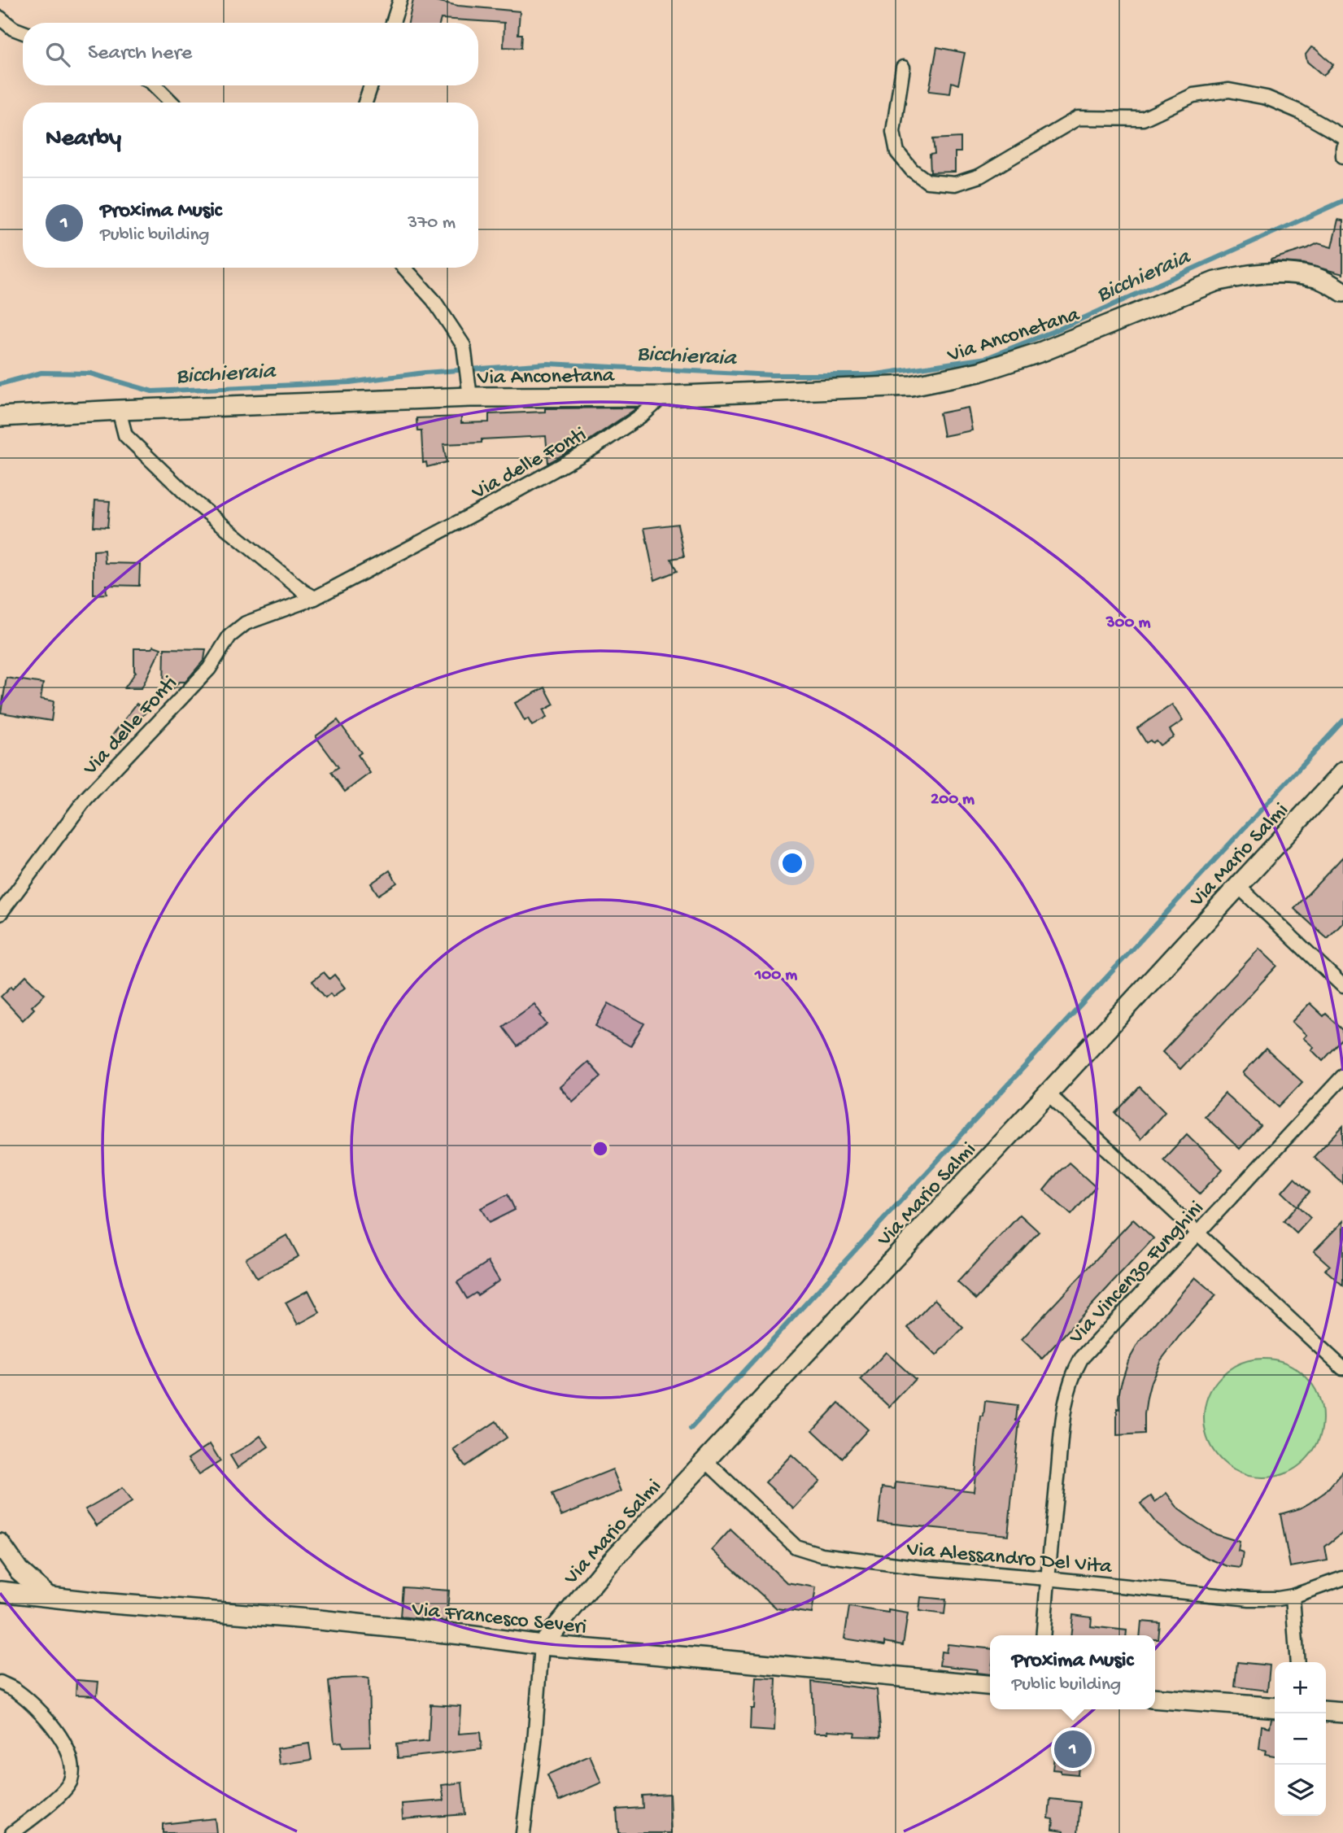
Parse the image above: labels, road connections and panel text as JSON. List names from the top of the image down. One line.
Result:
{"streets":{"street":["Via Anconetana","Via delle Fonti","Via Mario Salmi","Via Vincenzo Funghini","Via Alessandro Del Vita","Via Francesco Severi"]},"crossings":[["Via Anconetana","Via delle Fonti"],["Via Mario Salmi","Via Alessandro Del Vita"],["Via Mario Salmi","Via Francesco Severi"],["Via Vincenzo Funghini","Via Alessandro Del Vita"]],"water":["Bicchieraia"],"page":{"search":"Search here","heading":"Nearby","list":[{"mark":"1","name":"Proxima Music","note":"Public building","value":"370 m"}],"popup":["Proxima Music","Public building"],"map_buttons":["+","−"],"pins":"1"},"rings":["300 m","200 m","100 m"]}
